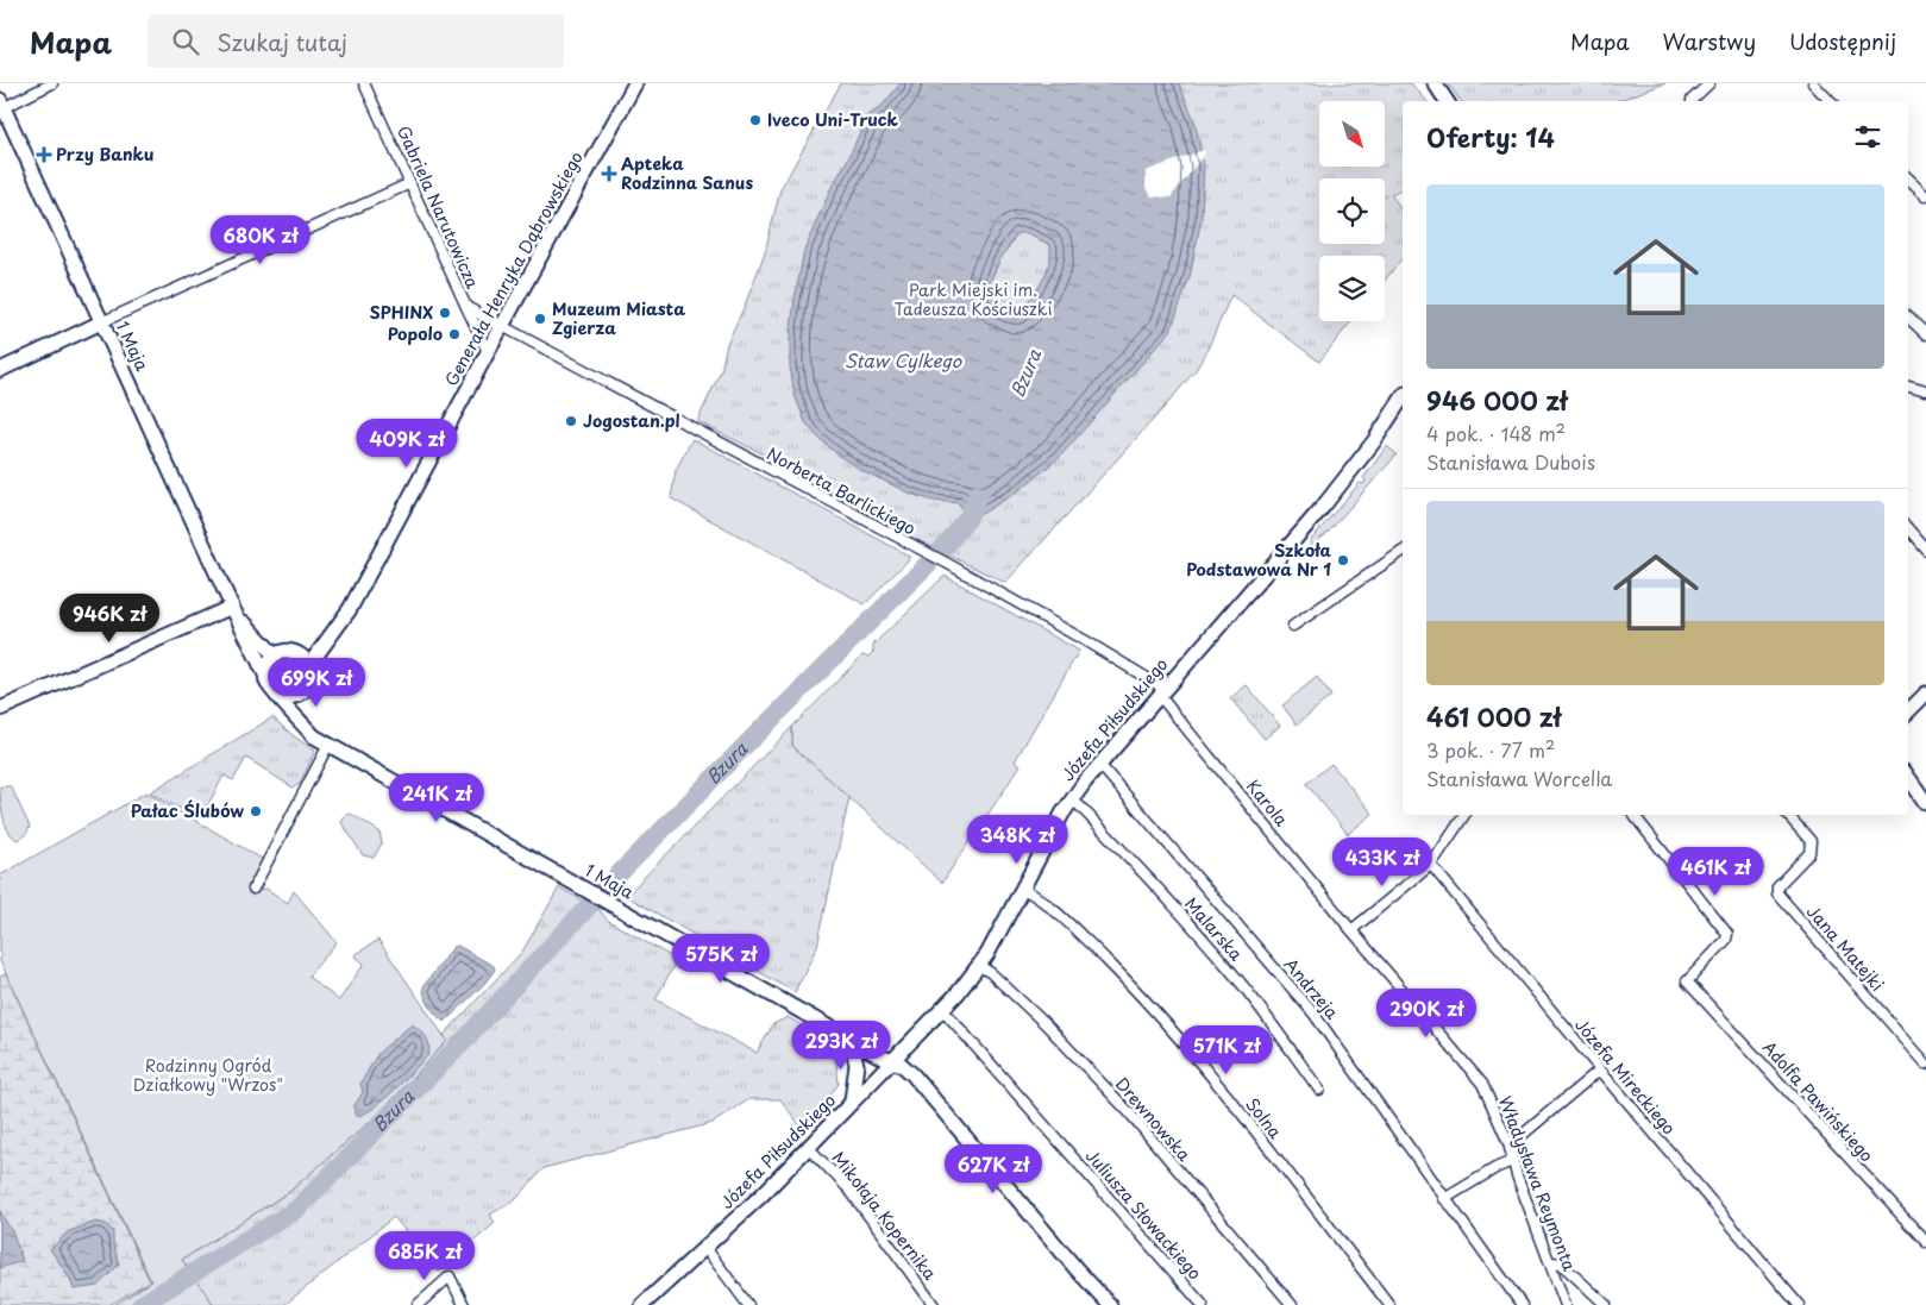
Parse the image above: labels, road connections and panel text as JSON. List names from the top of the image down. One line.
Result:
{"streets":{"street":["Gabriela Narutowicza","Generała Henryka Dąbrowskiego","1 Maja","Norberta Barlickiego","Józefa Piłsudskiego","Karola","Malarska","Jana Matejki","Andrzeja","Józefa Mireckiego","Adolfa Pawińskiego","Solna","Drewnowska","Władysława Reymonta","Juliusza Słowackiego","Mikołaja Kopernika"]},"crossings":[["Gabriela Narutowicza","Generała Henryka Dąbrowskiego"],["Gabriela Narutowicza","Norberta Barlickiego"],["Generała Henryka Dąbrowskiego","1 Maja"],["Generała Henryka Dąbrowskiego","Norberta Barlickiego"],["1 Maja","Józefa Piłsudskiego"],["Norberta Barlickiego","Józefa Piłsudskiego"],["Norberta Barlickiego","Karola"],["Józefa Piłsudskiego","Karola"],["Józefa Piłsudskiego","Malarska"],["Józefa Piłsudskiego","Andrzeja"],["Józefa Piłsudskiego","Solna"],["Józefa Piłsudskiego","Drewnowska"],["Józefa Piłsudskiego","Juliusza Słowackiego"],["Józefa Piłsudskiego","Mikołaja Kopernika"],["Karola","Władysława Reymonta"]],"water":["Staw Cylkego","Bzura"],"parks":["Park Miejski im. Tadeusza Kościuszki","Rodzinny Ogród Działkowy \"Wrzos\""],"places":{"other":["Iveco Uni-Truck","SPHINX","Muzeum Miasta Zgierza","Popolo","Jogostan.pl","Szkoła Podstawowa Nr 1","Pałac Ślubów"],"health":["Przy Banku","Apteka Rodzinna Sanus"]},"north":"bottom right","page":{"header":"Mapa","search":"Szukaj tutaj","nav":["Mapa","Warstwy","Udostępnij"],"heading":"Oferty: 14","list":[{"name":"946 000 zł","note":"4 pok. · 148 m² · Stanisława Dubois"},{"name":"461 000 zł","note":"3 pok. · 77 m² · Stanisława Worcella"}],"price":["680K zł","409K zł","946K zł","699K zł","241K zł","348K zł","433K zł","461K zł","575K zł","290K zł","293K zł","571K zł","627K zł","685K zł"]}}
